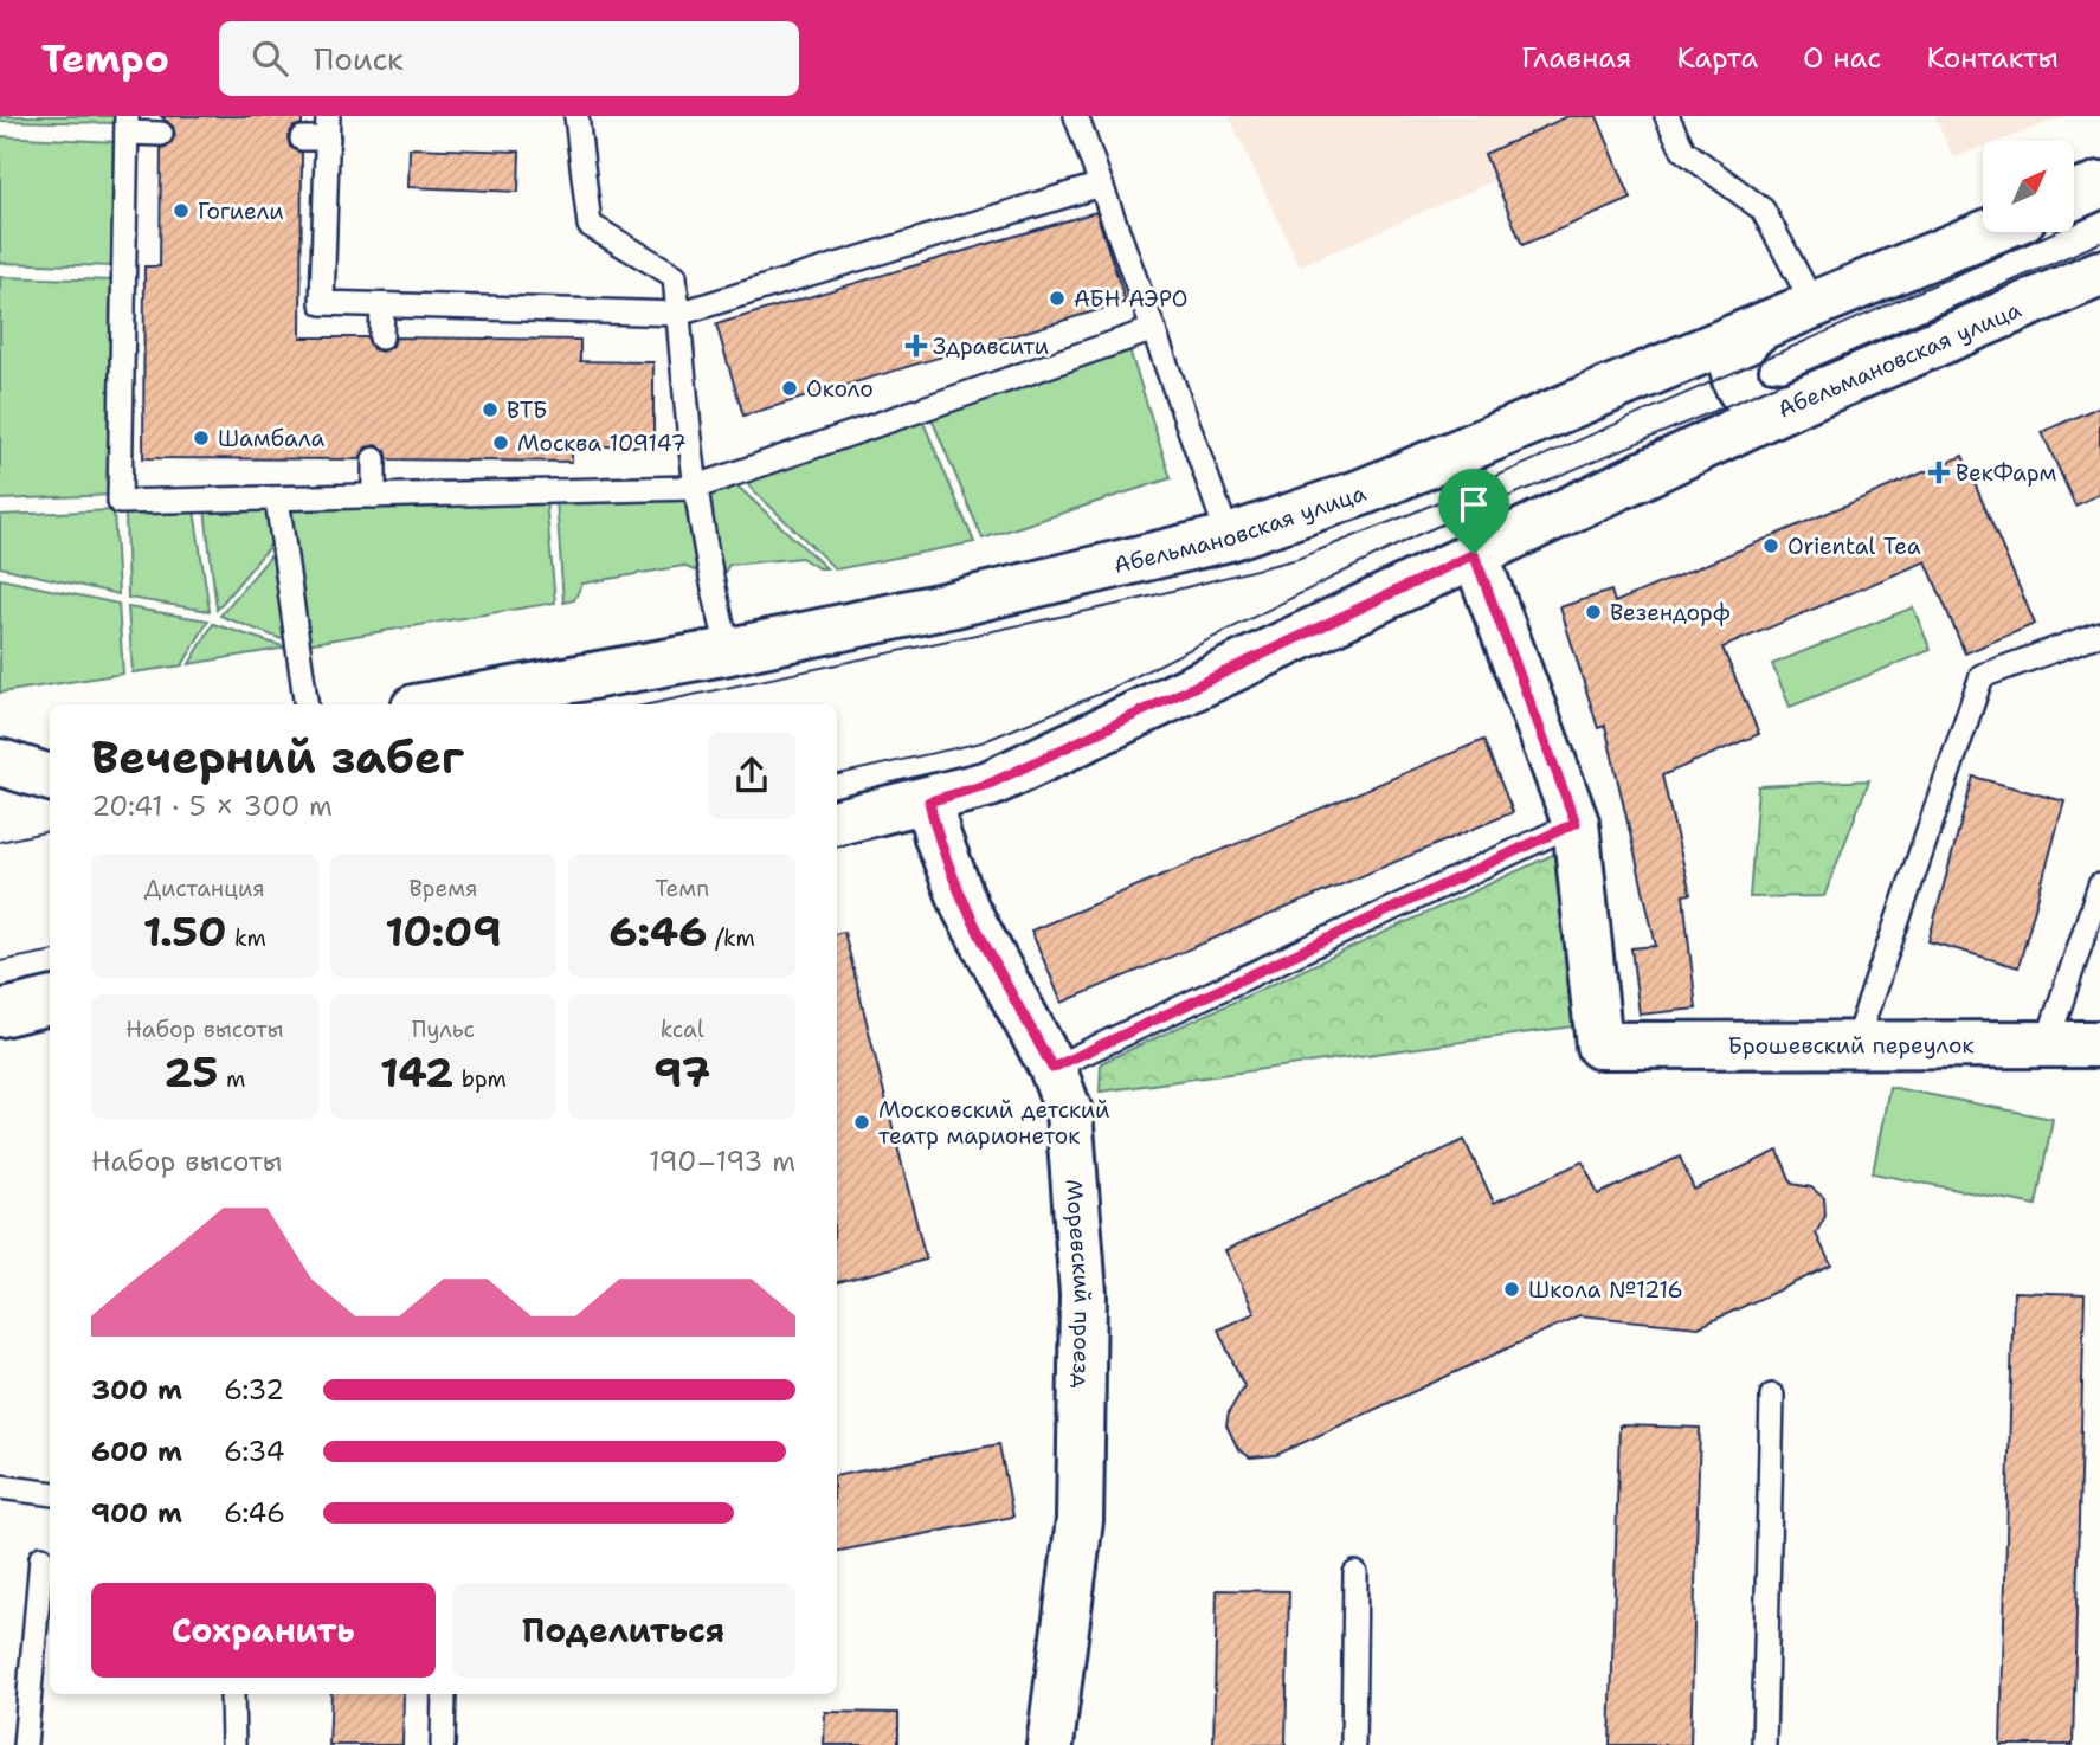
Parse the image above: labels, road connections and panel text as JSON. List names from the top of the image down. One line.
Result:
{"streets":{"main road":["Абельмановская улица","Брошевский переулок","Моревский проезд"]},"crossings":[["Абельмановская улица","Моревский проезд"]],"places":{"other":["Гогиели","АБН АЭРО","Около","ВТБ","Шамбала","Москва 109147","Oriental Tea","Везендорф","Московский детский театр марионеток","Школа №1216"],"health":["Здравсити","ВекФарм"]},"north":"top right","page":{"header":"Tempo","search":"Поиск","nav":["Главная","Карта","О нас","Контакты"],"heading":["Вечерний забег","20:41 · 5 × 300 m"],"stats":[["Дистанция","1.50 km"],["Время","10:09"],["Темп","6:46 /km"],["Набор высоты","25 m"],["Пульс","142 bpm"],["kcal","97"]],"chart":["Набор высоты","190–193 m"],"list":[{"name":"300 m","note":"6:32"},{"name":"600 m","note":"6:34"},{"name":"900 m","note":"6:46"}],"buttons":["Сохранить","Поделиться"]}}
